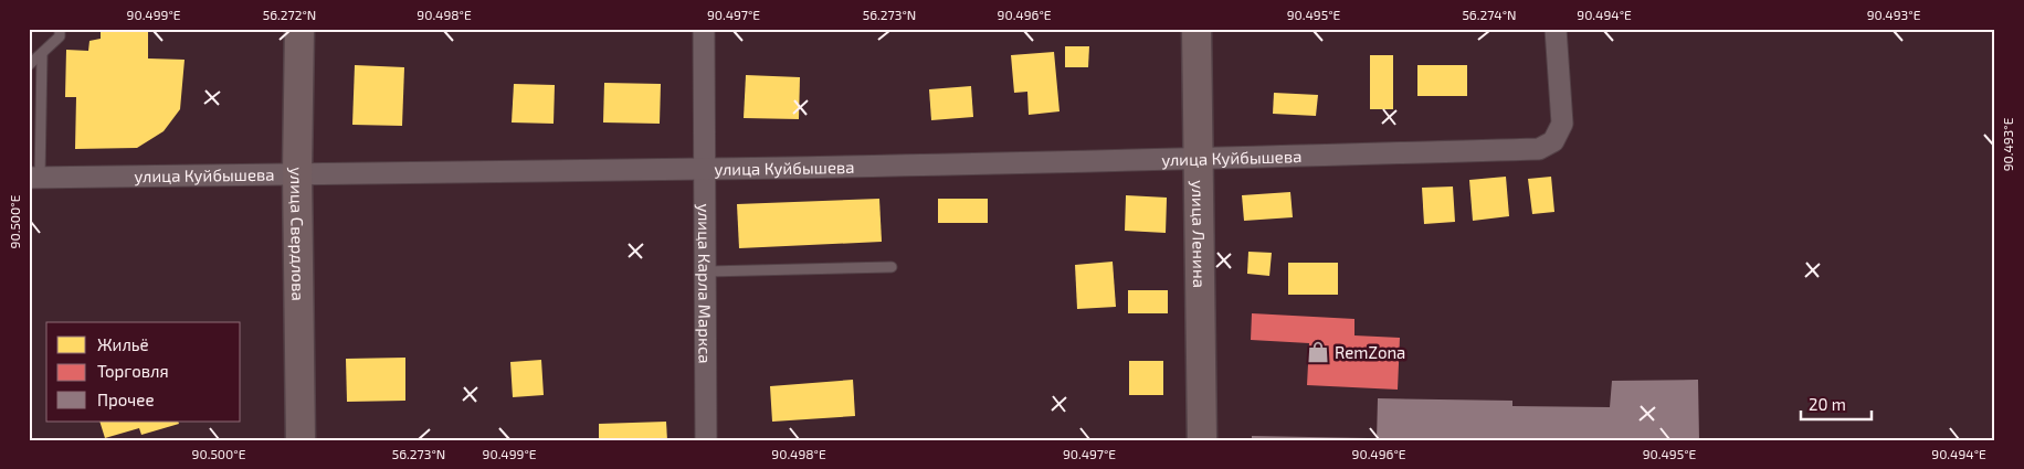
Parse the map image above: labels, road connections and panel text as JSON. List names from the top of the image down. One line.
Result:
{"streets":{"main road":["улица Свердлова","улица Ленина"],"street":["улица Куйбышева","улица Карла Маркса"]},"crossings":[["улица Куйбышева","улица Свердлова"],["улица Куйбышева","улица Ленина"],["улица Куйбышева","улица Карла Маркса"]],"places":{"shop":["RemZona"]},"legend":["Жильё","Торговля","Прочее"],"scale_bar":"20 m","coordinates":["90.499°E","56.272°N","90.498°E","90.497°E","56.273°N","90.496°E","90.495°E","56.274°N","90.494°E","90.493°E","90.500°E"]}
